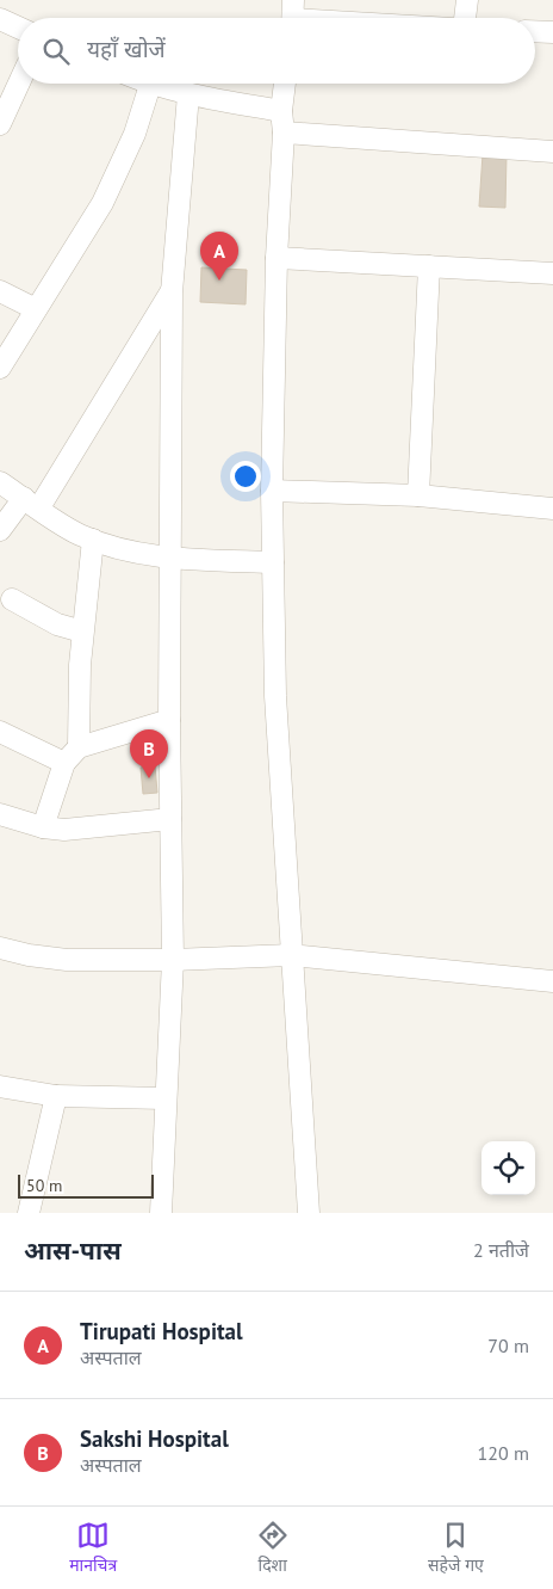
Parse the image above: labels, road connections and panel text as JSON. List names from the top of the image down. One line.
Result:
{"scale_bar":"50 m","page":{"search":"यहाँ खोजें","pins":["A","B"],"scale":"50 m","heading":["आस-पास","2 नतीजे"],"list":[{"mark":"A","name":"Tirupati Hospital","note":"अस्पताल","value":"70 m"},{"mark":"B","name":"Sakshi Hospital","note":"अस्पताल","value":"120 m"}],"nav":["मानचित्र","दिशा","सहेजे गए"]}}
